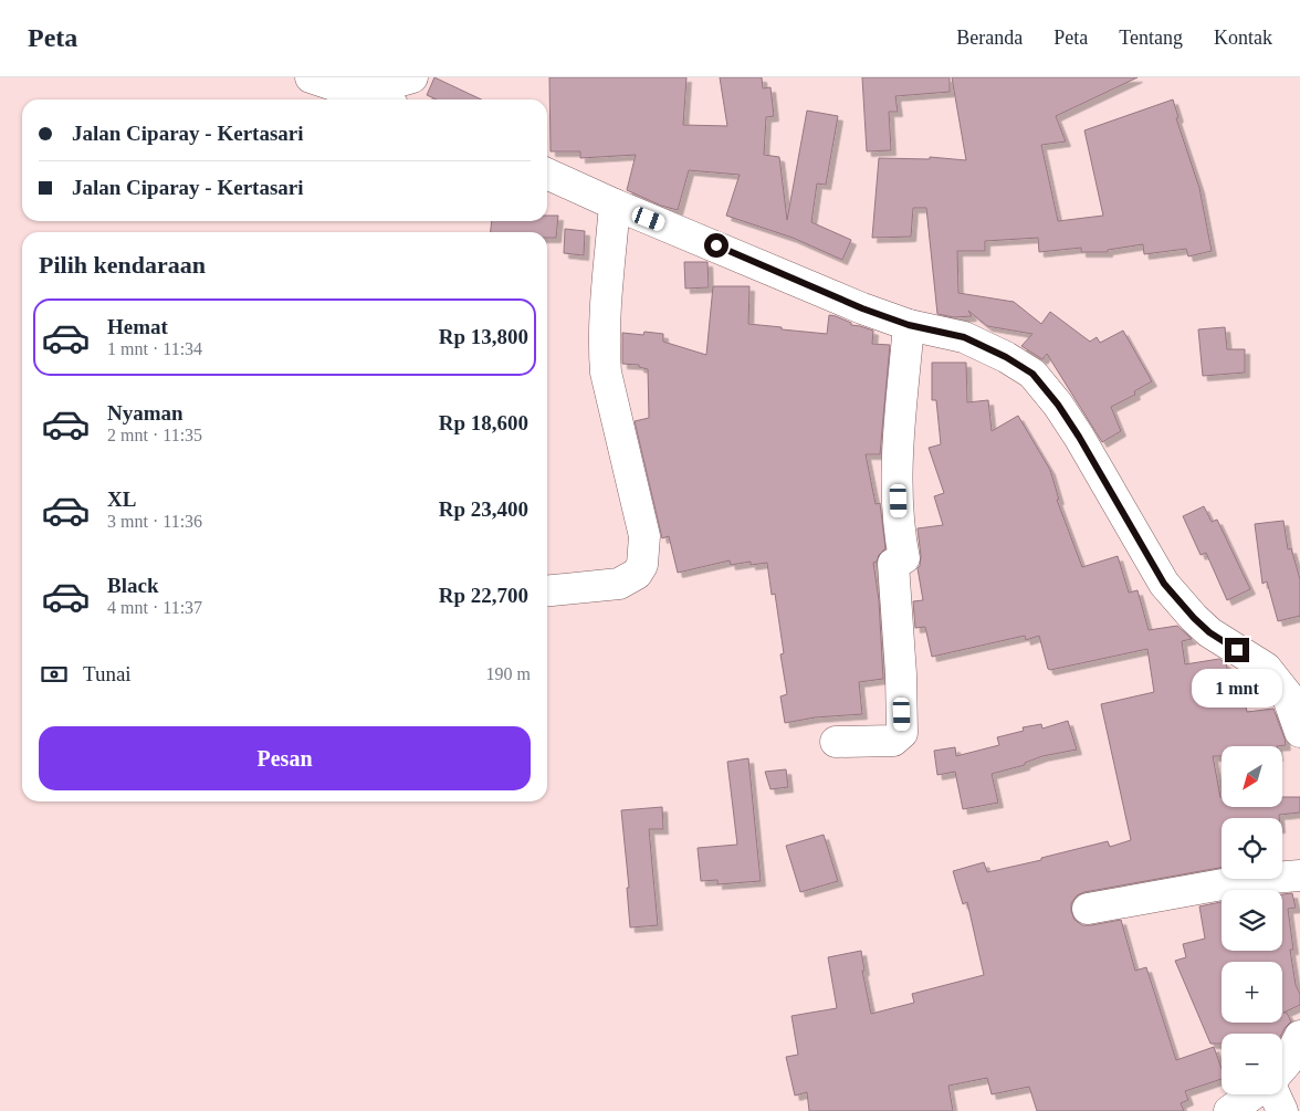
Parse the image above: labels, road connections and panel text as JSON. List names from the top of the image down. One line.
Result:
{"north":"bottom left","page":{"header":"Peta","nav":["Beranda","Peta","Tentang","Kontak"],"banner":["Jalan Ciparay - Kertasari","Jalan Ciparay - Kertasari"],"heading":"Pilih kendaraan","list":[{"name":"Hemat","note":"1 mnt · 11:34","value":"Rp 13,800"},{"name":"Nyaman","note":"2 mnt · 11:35","value":"Rp 18,600"},{"name":"XL","note":"3 mnt · 11:36","value":"Rp 23,400"},{"name":"Black","note":"4 mnt · 11:37","value":"Rp 22,700"}],"pay":["Tunai","190 m"],"bubble":"1 mnt","buttons":"Pesan","map_buttons":["+","−"]}}
